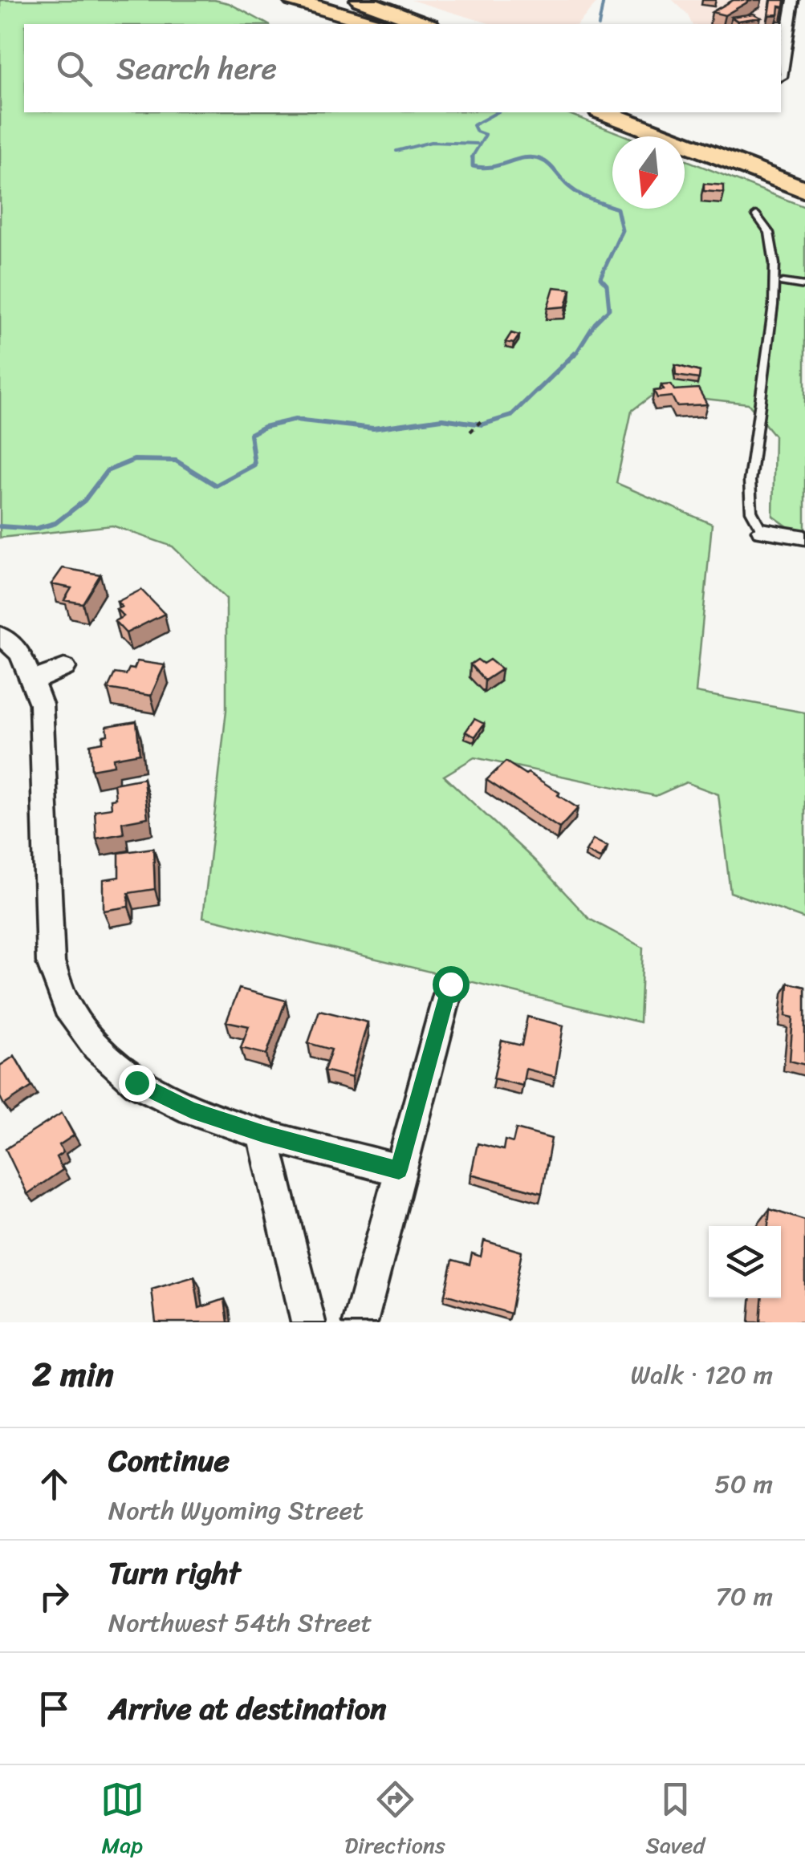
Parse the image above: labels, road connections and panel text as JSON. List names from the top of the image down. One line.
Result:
{"north":"bottom","page":{"search":"Search here","heading":["2 min","Walk · 120 m"],"list":[["Continue","North Wyoming Street","50 m"],["Turn right","Northwest 54th Street","70 m"],"Arrive at destination"],"nav":["Map","Directions","Saved"]}}
